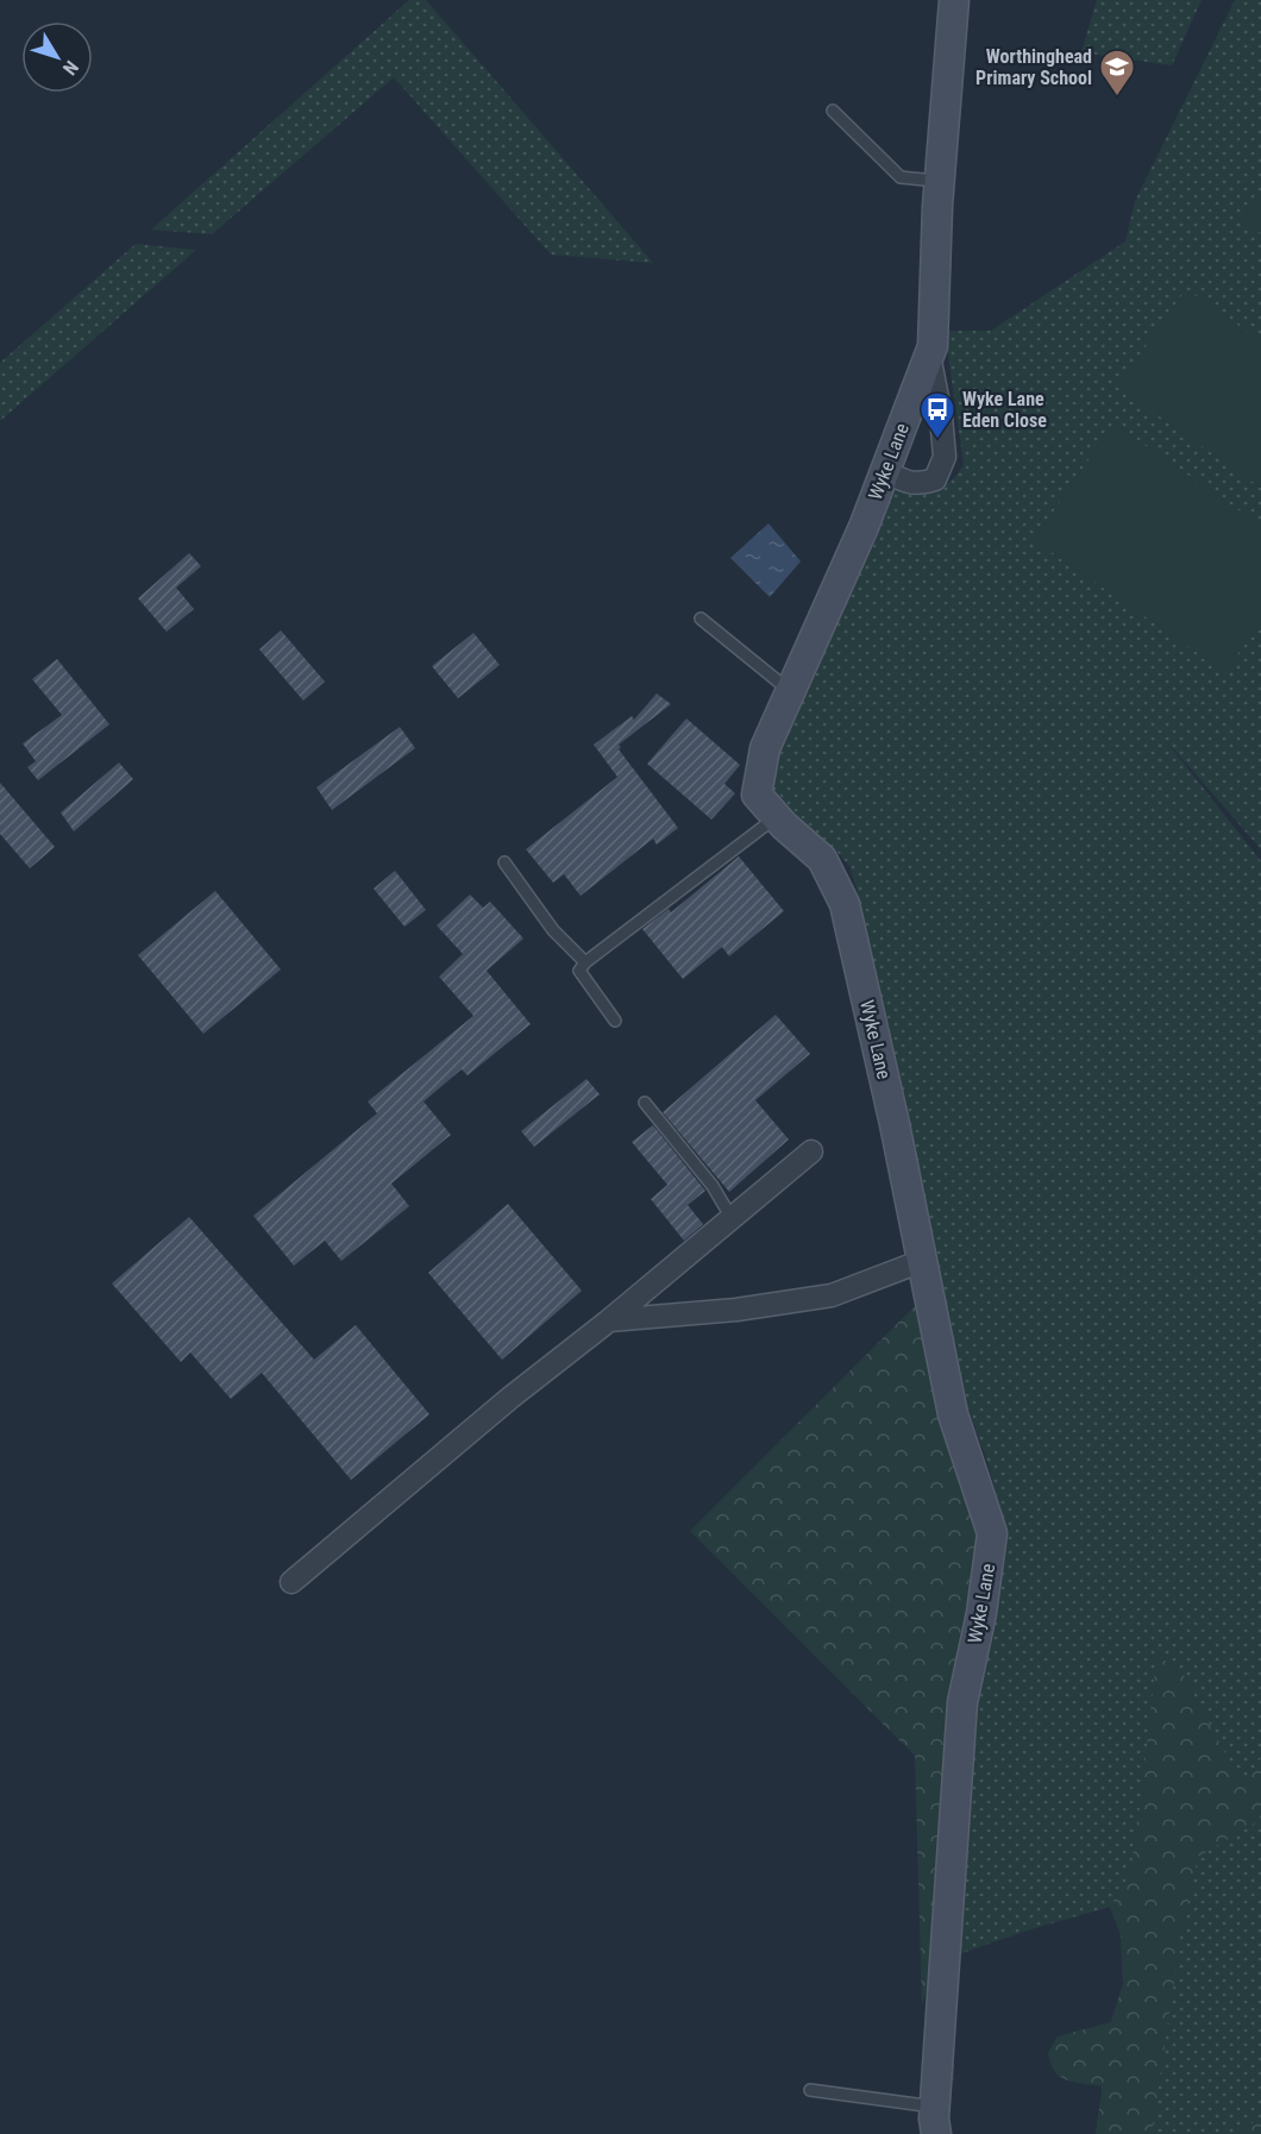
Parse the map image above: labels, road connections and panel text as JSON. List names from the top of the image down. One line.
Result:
{"streets":{"street":["Wyke Lane"]},"places":{"school or university":["Worthinghead Primary School"],"bus stop":["Wyke Lane Eden Close"]},"north":"bottom right"}
